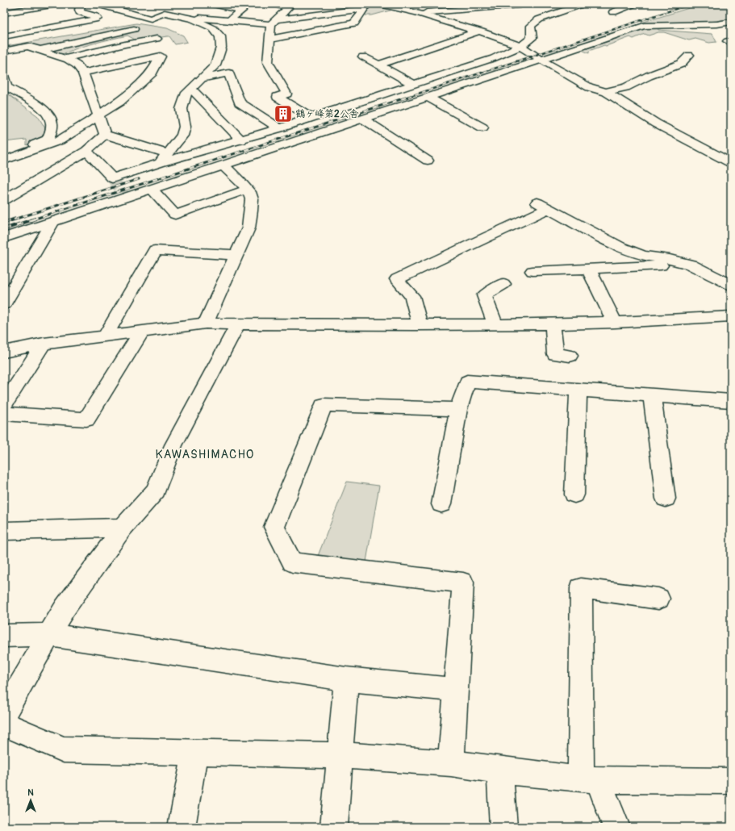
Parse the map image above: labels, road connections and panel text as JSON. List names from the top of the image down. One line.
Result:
{"districts":["KAWASHIMACHO"],"places":{"building":["鶴ヶ峰第2公舎"]},"north":"top"}
